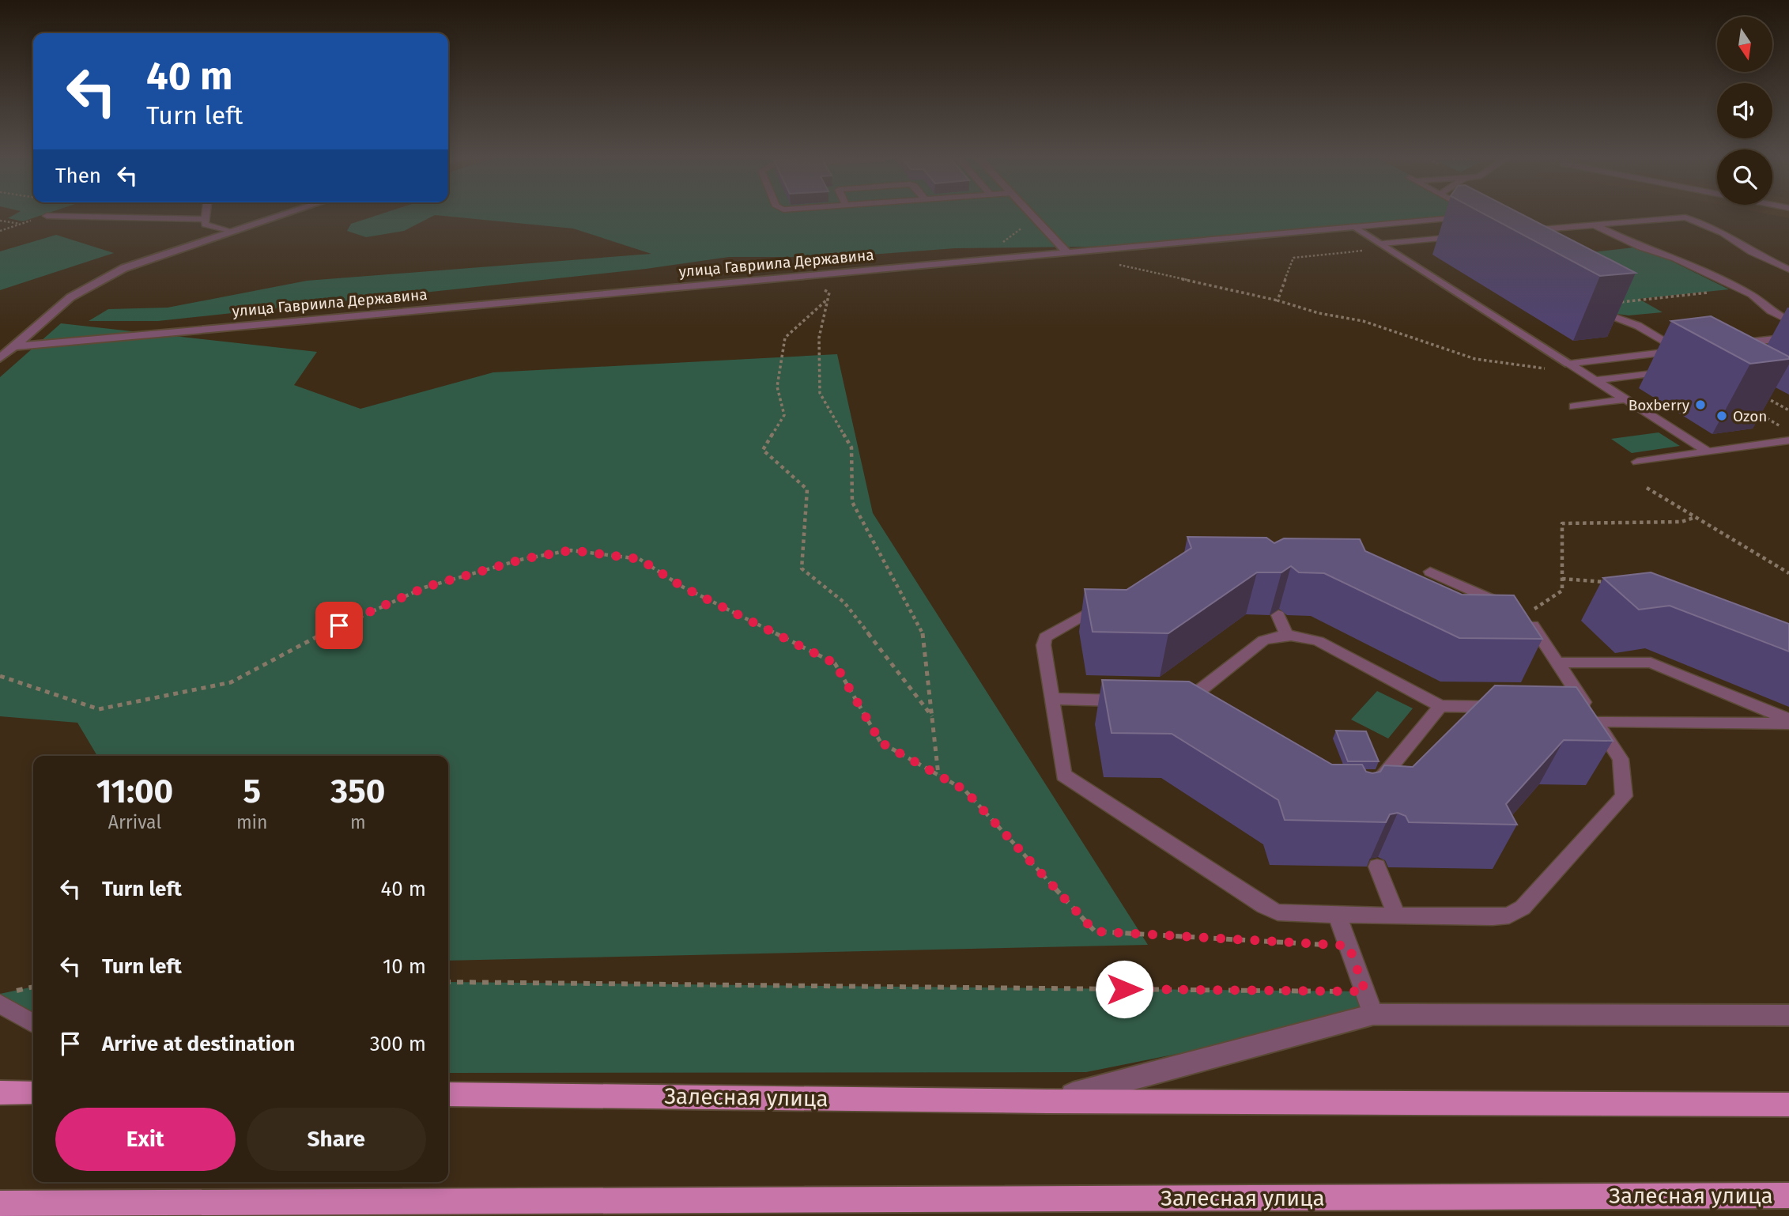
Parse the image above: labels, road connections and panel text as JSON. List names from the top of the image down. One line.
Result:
{"streets":{"main road":["Залесная улица"],"street":["улица Гавриила Державина"]},"places":["Boxberry","Ozon"],"north":"bottom","page":{"turn":["40 m","Turn left"],"then":"Then","eta":["11:00","Arrival","5","min","350","m"],"list":[{"name":"Turn left","value":"40 m"},{"name":"Turn left","value":"10 m"},{"name":"Arrive at destination","value":"300 m"}],"buttons":["Exit","Share"]}}
